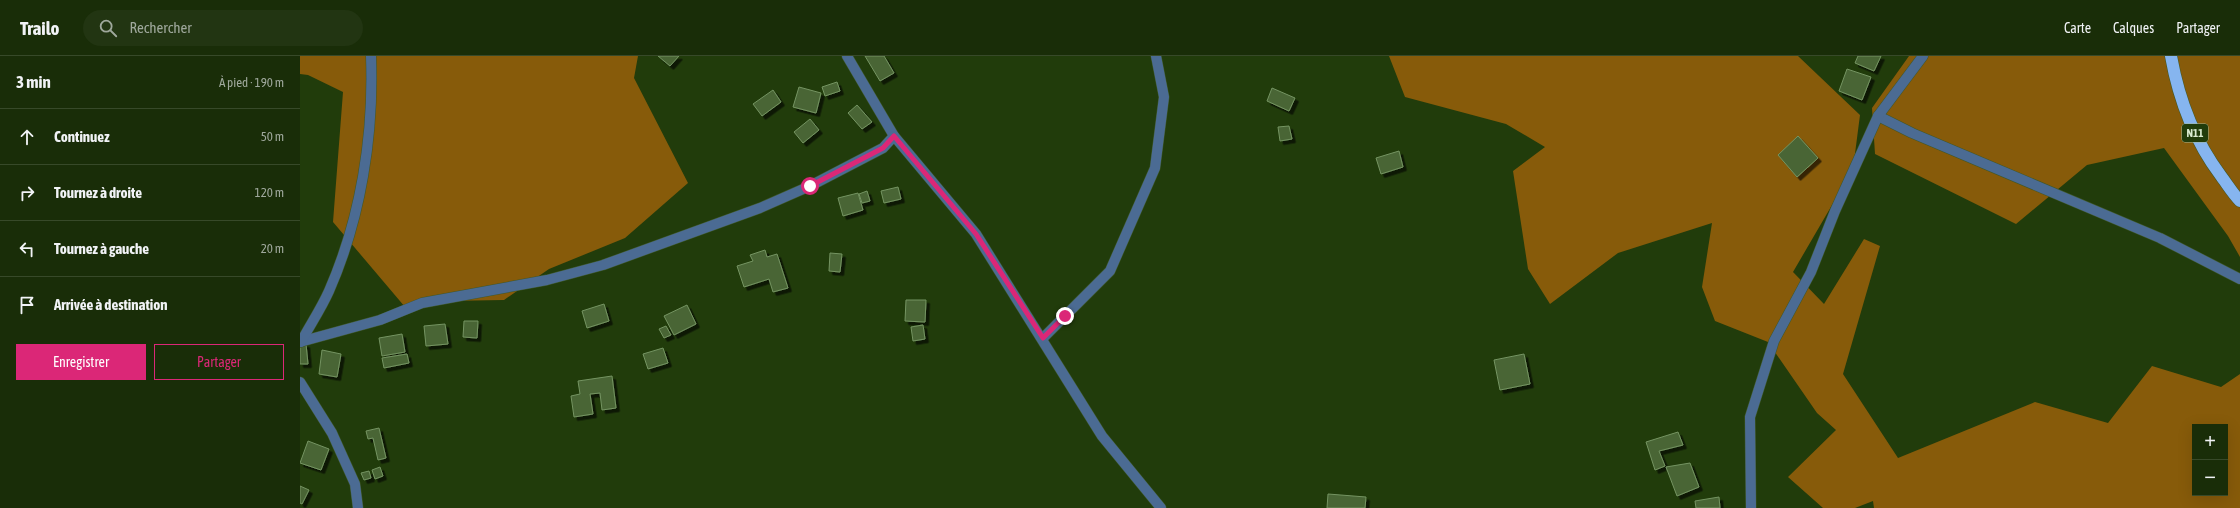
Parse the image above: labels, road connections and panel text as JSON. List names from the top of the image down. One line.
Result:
{"streets":{"highway":["N11"]},"page":{"header":"Trailo","search":"Rechercher","nav":["Carte","Calques","Partager"],"heading":["3 min","À pied · 190 m"],"list":[["Continuez","50 m"],["Tournez à droite","120 m"],["Tournez à gauche","20 m"],"Arrivée à destination"],"buttons":["Enregistrer","Partager"],"map_buttons":["+","−"]}}
